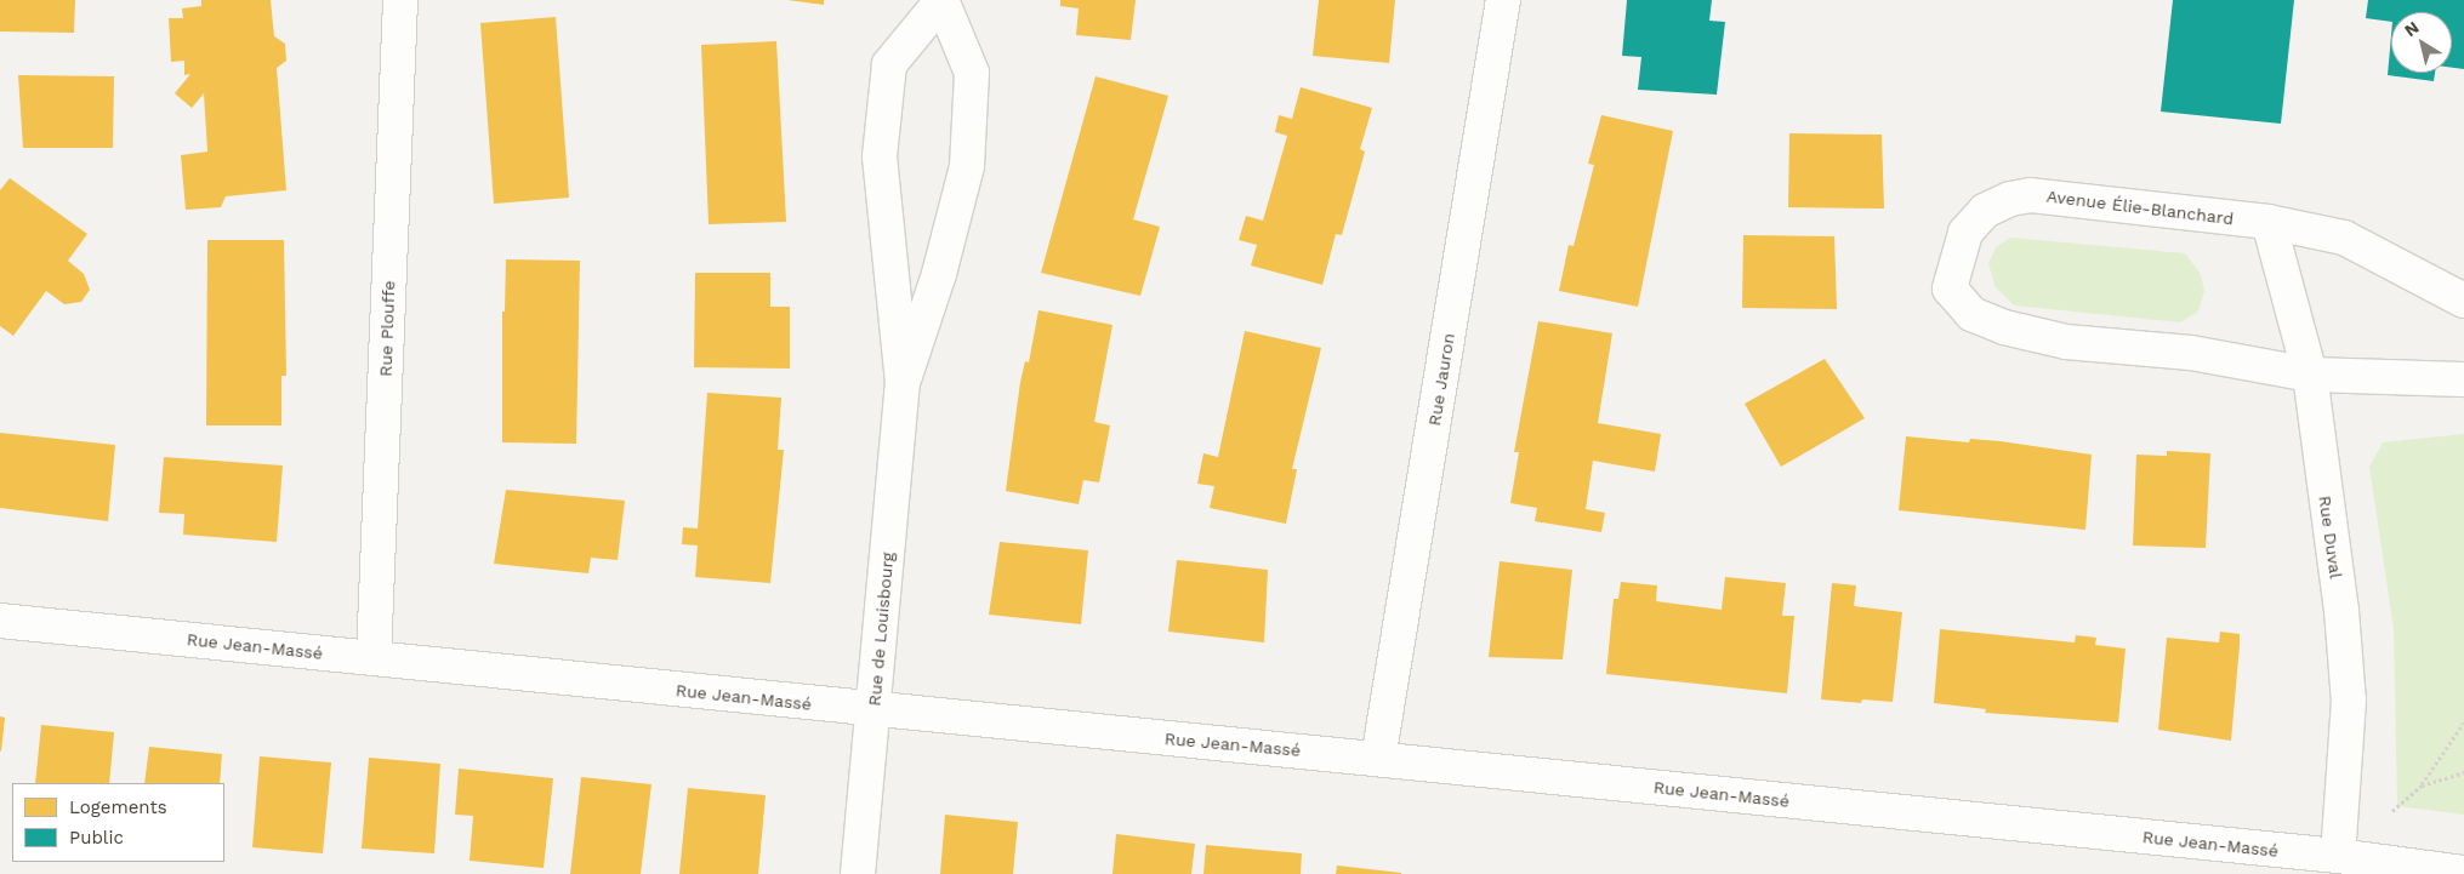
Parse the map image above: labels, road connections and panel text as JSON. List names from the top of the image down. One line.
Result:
{"streets":{"street":["Avenue Élie-Blanchard","Rue Plouffe","Rue Jauron","Rue Duval","Rue de Louisbourg","Rue Jean-Massé"]},"crossings":[["Avenue Élie-Blanchard","Rue Duval"],["Rue Plouffe","Rue Jean-Massé"],["Rue Jauron","Rue Jean-Massé"],["Rue Duval","Rue Jean-Massé"],["Rue de Louisbourg","Rue Jean-Massé"]],"legend":["Logements","Public"],"north":"top left"}
